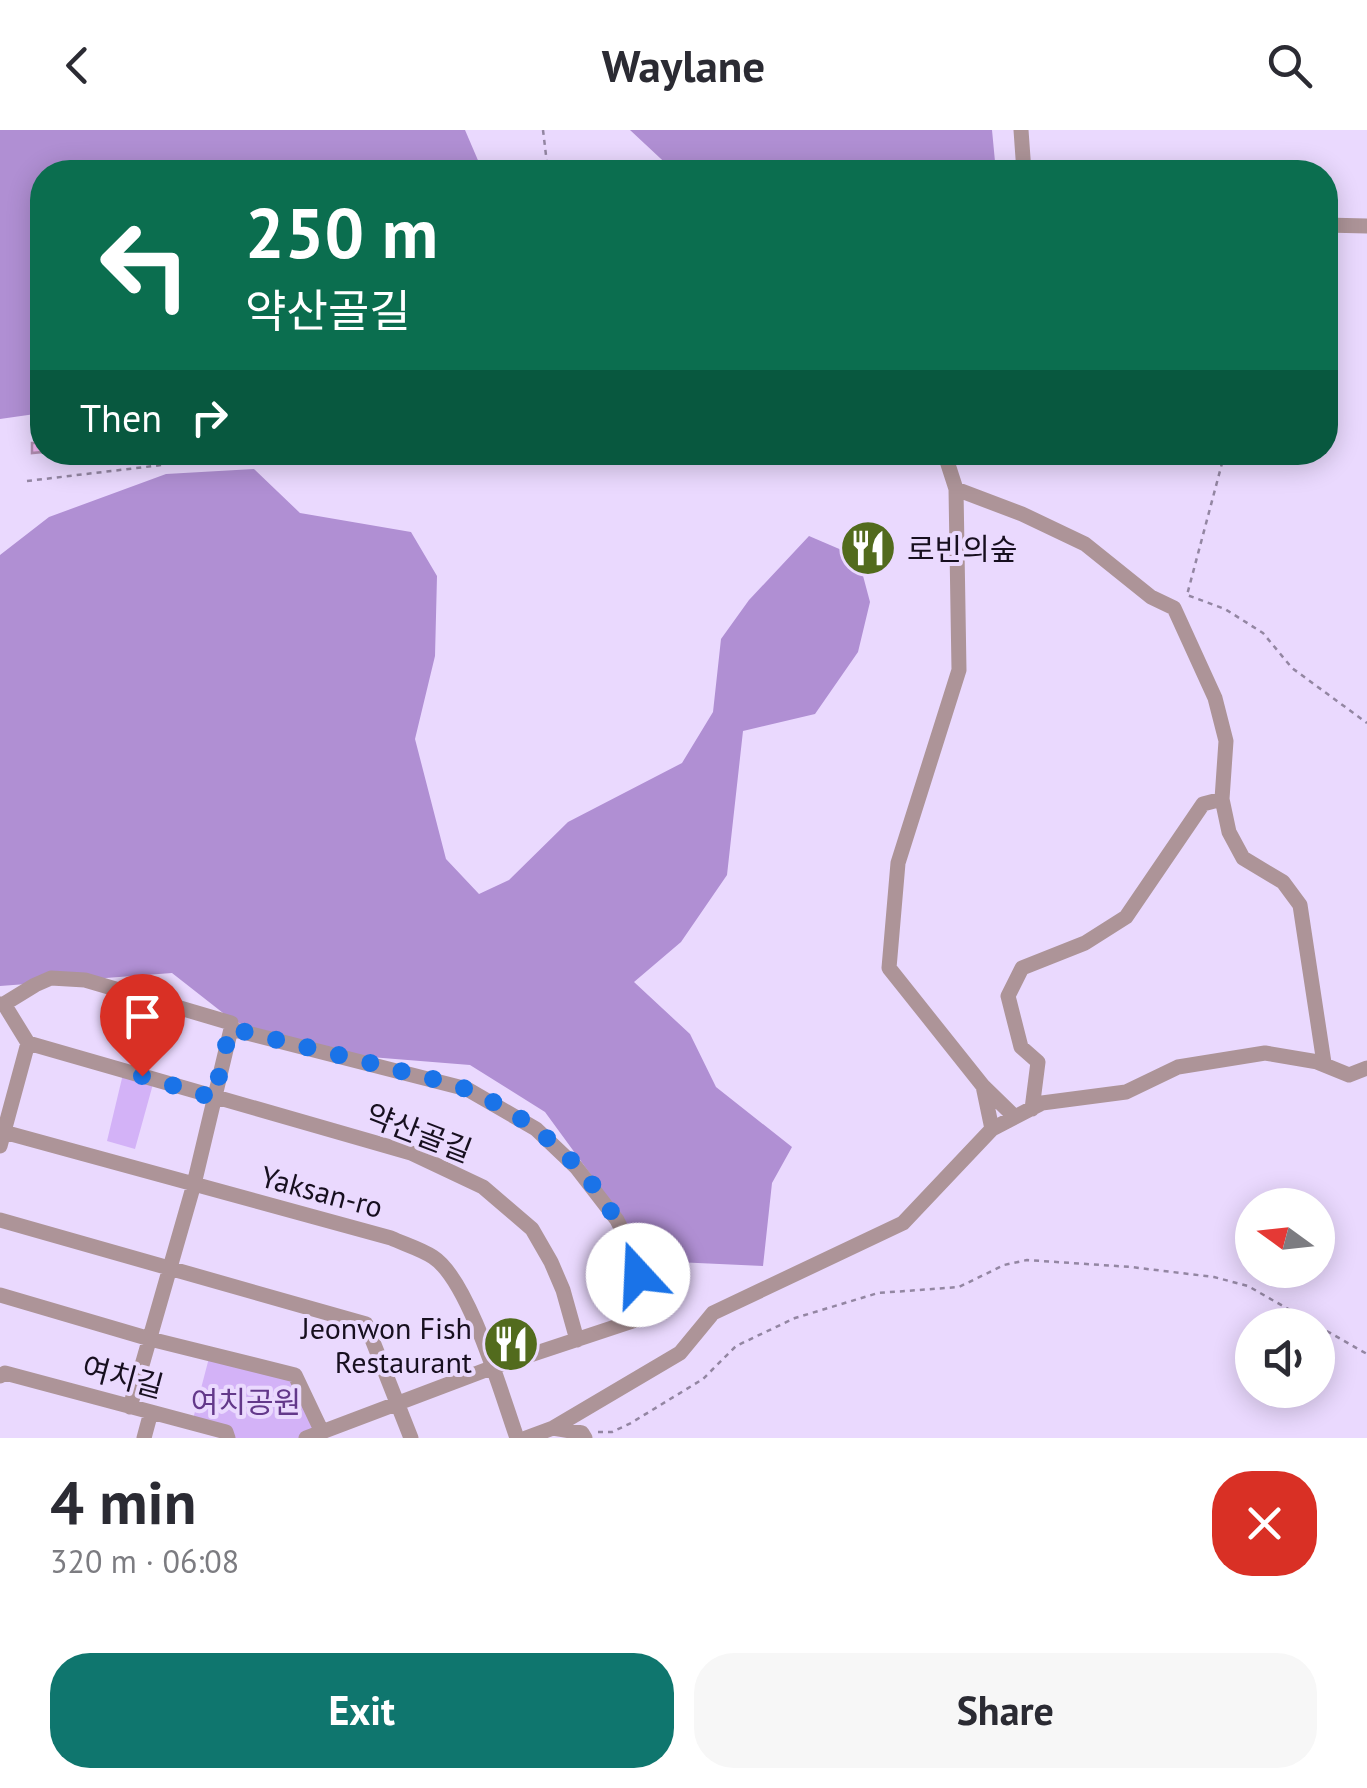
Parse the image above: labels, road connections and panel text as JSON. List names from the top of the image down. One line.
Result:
{"streets":{"street":["약산골길","Yaksan-ro","여치길"]},"crossings":[["약산골길","Yaksan-ro"]],"parks":["여치공원"],"places":{"restaurant":["로빈의숲","Jeonwon Fish Restaurant"]},"north":"left","page":{"header":"Waylane","turn":["250 m","약산골길"],"then":"Then","heading":["4 min","320 m · 06:08"],"buttons":["Exit","Share"]}}
